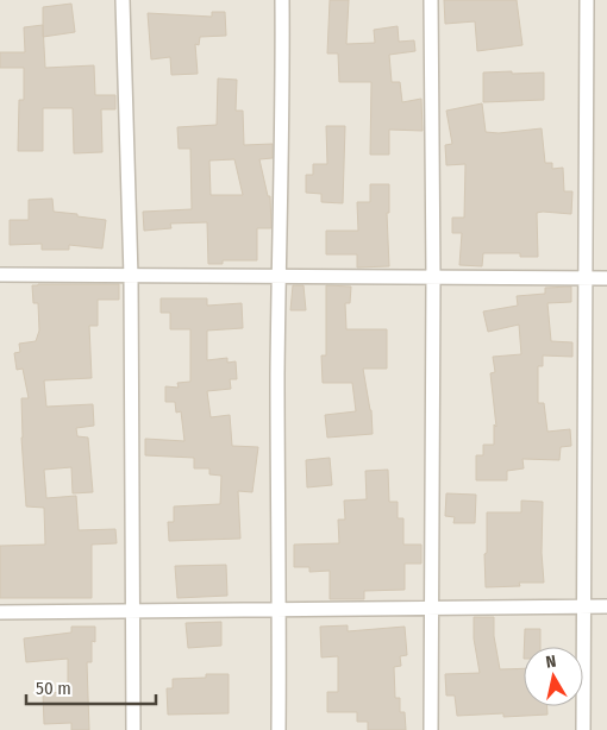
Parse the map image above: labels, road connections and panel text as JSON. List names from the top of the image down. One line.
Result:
{"scale_bar":"50 m","north":"top"}
